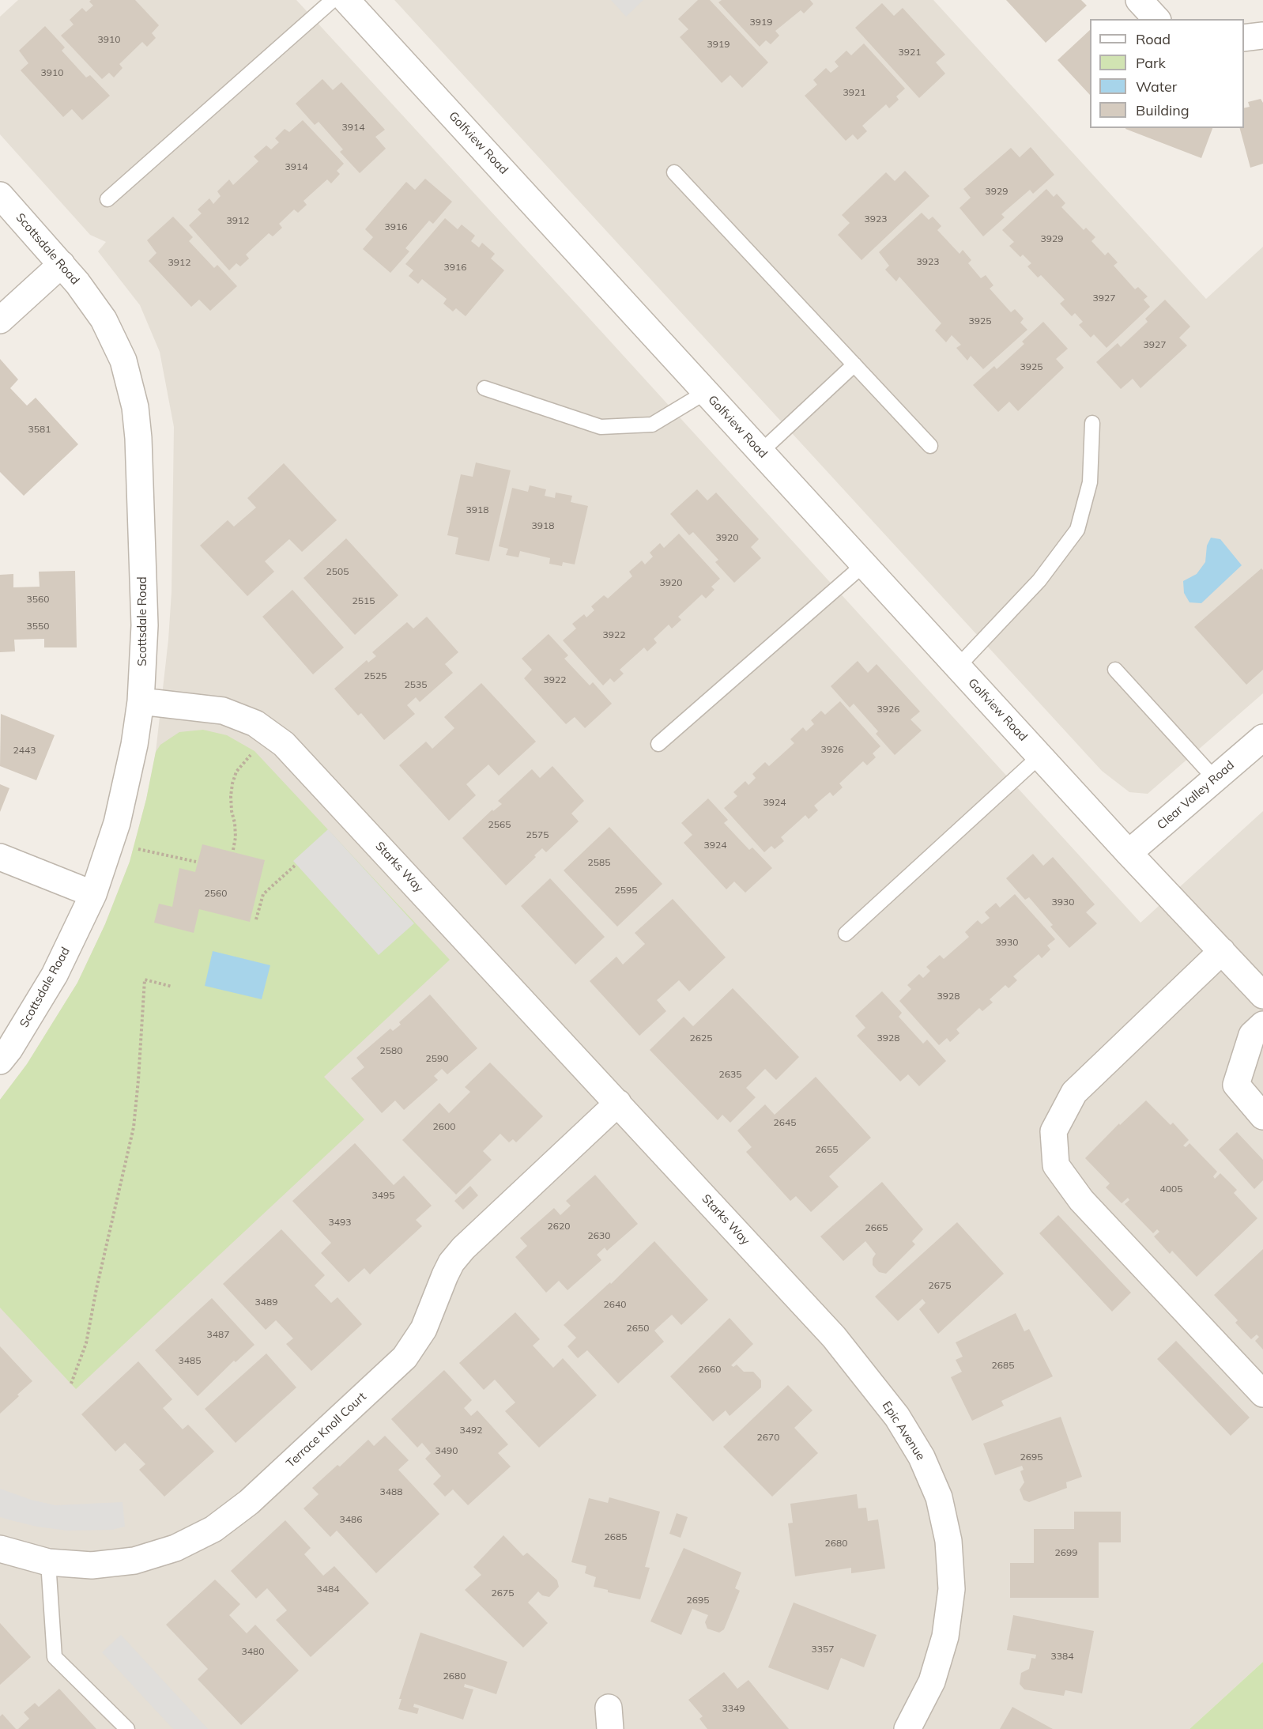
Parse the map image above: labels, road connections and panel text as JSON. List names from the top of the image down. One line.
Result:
{"streets":{"street":["Golfview Road","Scottsdale Road","Clear Valley Road","Starks Way","Terrace Knoll Court","Epic Avenue"]},"crossings":[["Golfview Road","Clear Valley Road"],["Scottsdale Road","Starks Way"],["Starks Way","Terrace Knoll Court"],["Starks Way","Epic Avenue"]],"house_numbers":["3919","3910","3919","3921","3910","3921","3914","3914","3929","3923","3912","3916","3929","3923","3912","3916","3927","3925","3927","3925","3581","3918","3918","3920","2505","3920","3560","2515","3550","3922","2525","3922","2535","3926","3926","2443","3924","2565","2575","3924","2585","2595","2560","3930","3930","3928","2625","3928","2580","2590","2635","2645","2600","2655","4005","3495","3493","2620","2665","2630","2675","3489","2640","2650","3487","3485","2685","2660","3492","2670","3490","2695","3488","3486","2685","2680","2699","3484","2675","2695","3357","3480","3384","2680","3349"],"legend":["Road","Park","Water","Building"]}
